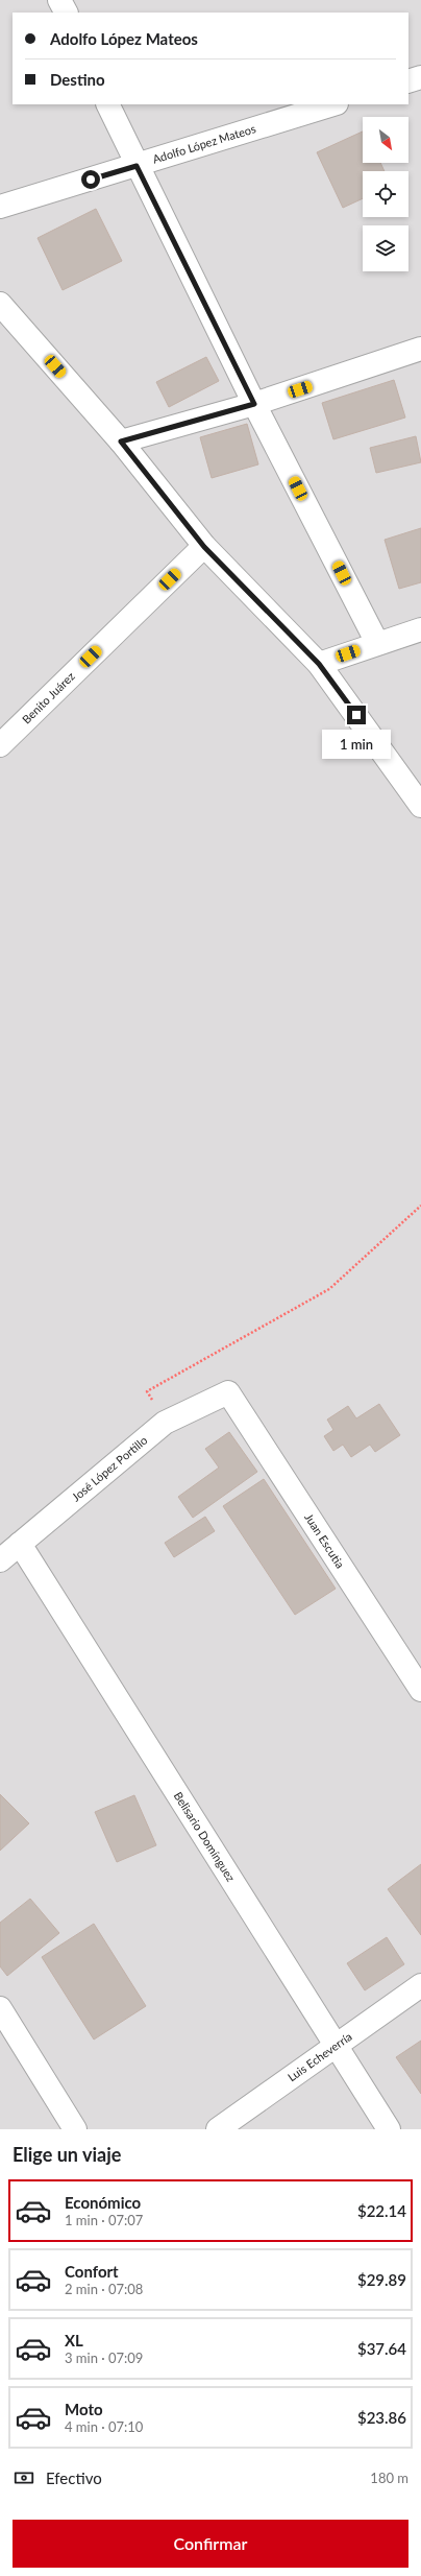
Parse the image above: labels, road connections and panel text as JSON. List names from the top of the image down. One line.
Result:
{"streets":{"street":["Adolfo López Mateos","Benito Juárez","José López Portillo","Juan Escutia","Belisario Domínguez","Luis Echeverría"]},"crossings":[["José López Portillo","Juan Escutia"],["José López Portillo","Belisario Domínguez"],["Belisario Domínguez","Luis Echeverría"]],"north":"bottom right","page":{"banner":["Adolfo López Mateos","Destino"],"bubble":"1 min","heading":"Elige un viaje","list":[{"name":"Económico","note":"1 min · 07:07","value":"$22.14"},{"name":"Confort","note":"2 min · 07:08","value":"$29.89"},{"name":"XL","note":"3 min · 07:09","value":"$37.64"},{"name":"Moto","note":"4 min · 07:10","value":"$23.86"}],"pay":["Efectivo","180 m"],"buttons":"Confirmar"}}
